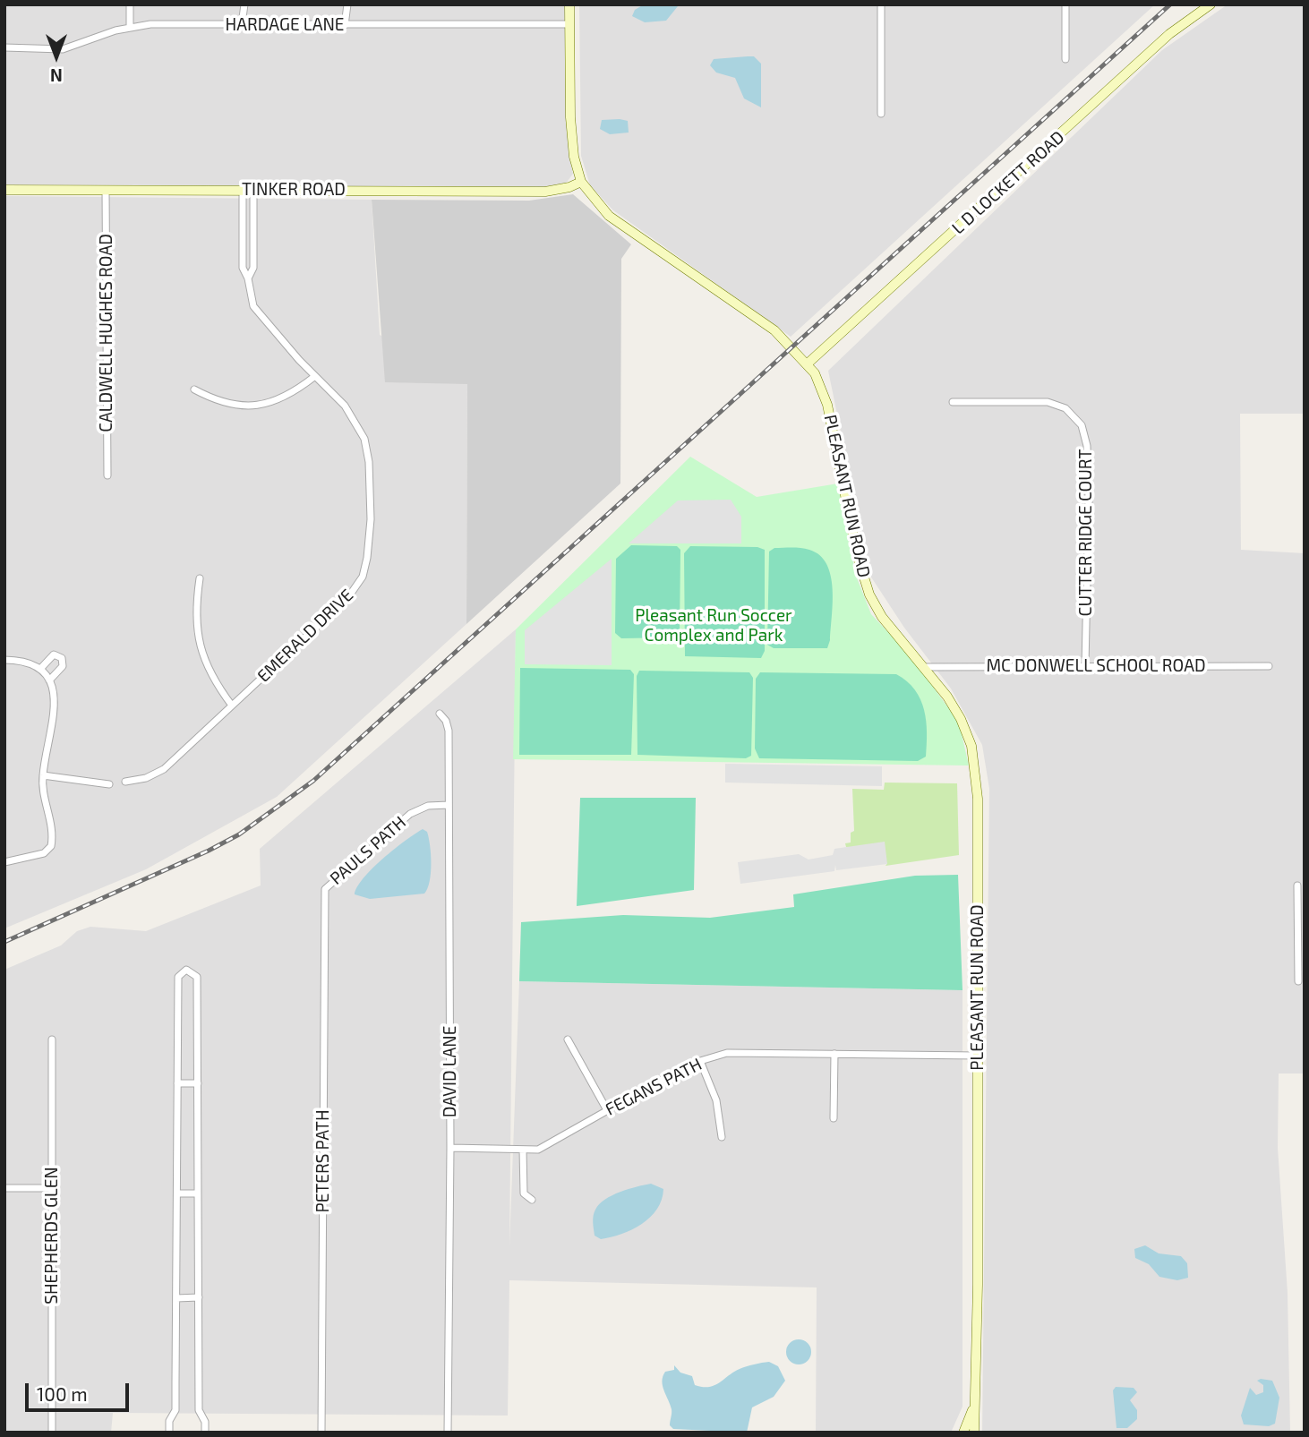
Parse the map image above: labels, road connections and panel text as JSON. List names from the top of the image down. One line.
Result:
{"streets":{"main road":["L D LOCKETT ROAD","TINKER ROAD","PLEASANT RUN ROAD"],"street":["HARDAGE LANE","CALDWELL HUGHES ROAD","CUTTER RIDGE COURT","EMERALD DRIVE","MC DONWELL SCHOOL ROAD","PAULS PATH","DAVID LANE","FEGANS PATH","PETERS PATH","SHEPHERDS GLEN"]},"crossings":[["HARDAGE LANE","PLEASANT RUN ROAD"],["L D LOCKETT ROAD","PLEASANT RUN ROAD"],["TINKER ROAD","CALDWELL HUGHES ROAD"],["TINKER ROAD","PLEASANT RUN ROAD"],["TINKER ROAD","EMERALD DRIVE"],["PLEASANT RUN ROAD","MC DONWELL SCHOOL ROAD"],["PLEASANT RUN ROAD","FEGANS PATH"],["CUTTER RIDGE COURT","MC DONWELL SCHOOL ROAD"],["PAULS PATH","DAVID LANE"],["PAULS PATH","PETERS PATH"],["DAVID LANE","FEGANS PATH"]],"parks":["Pleasant Run Soccer Complex and Park"],"scale_bar":"100 m","north":"bottom"}
